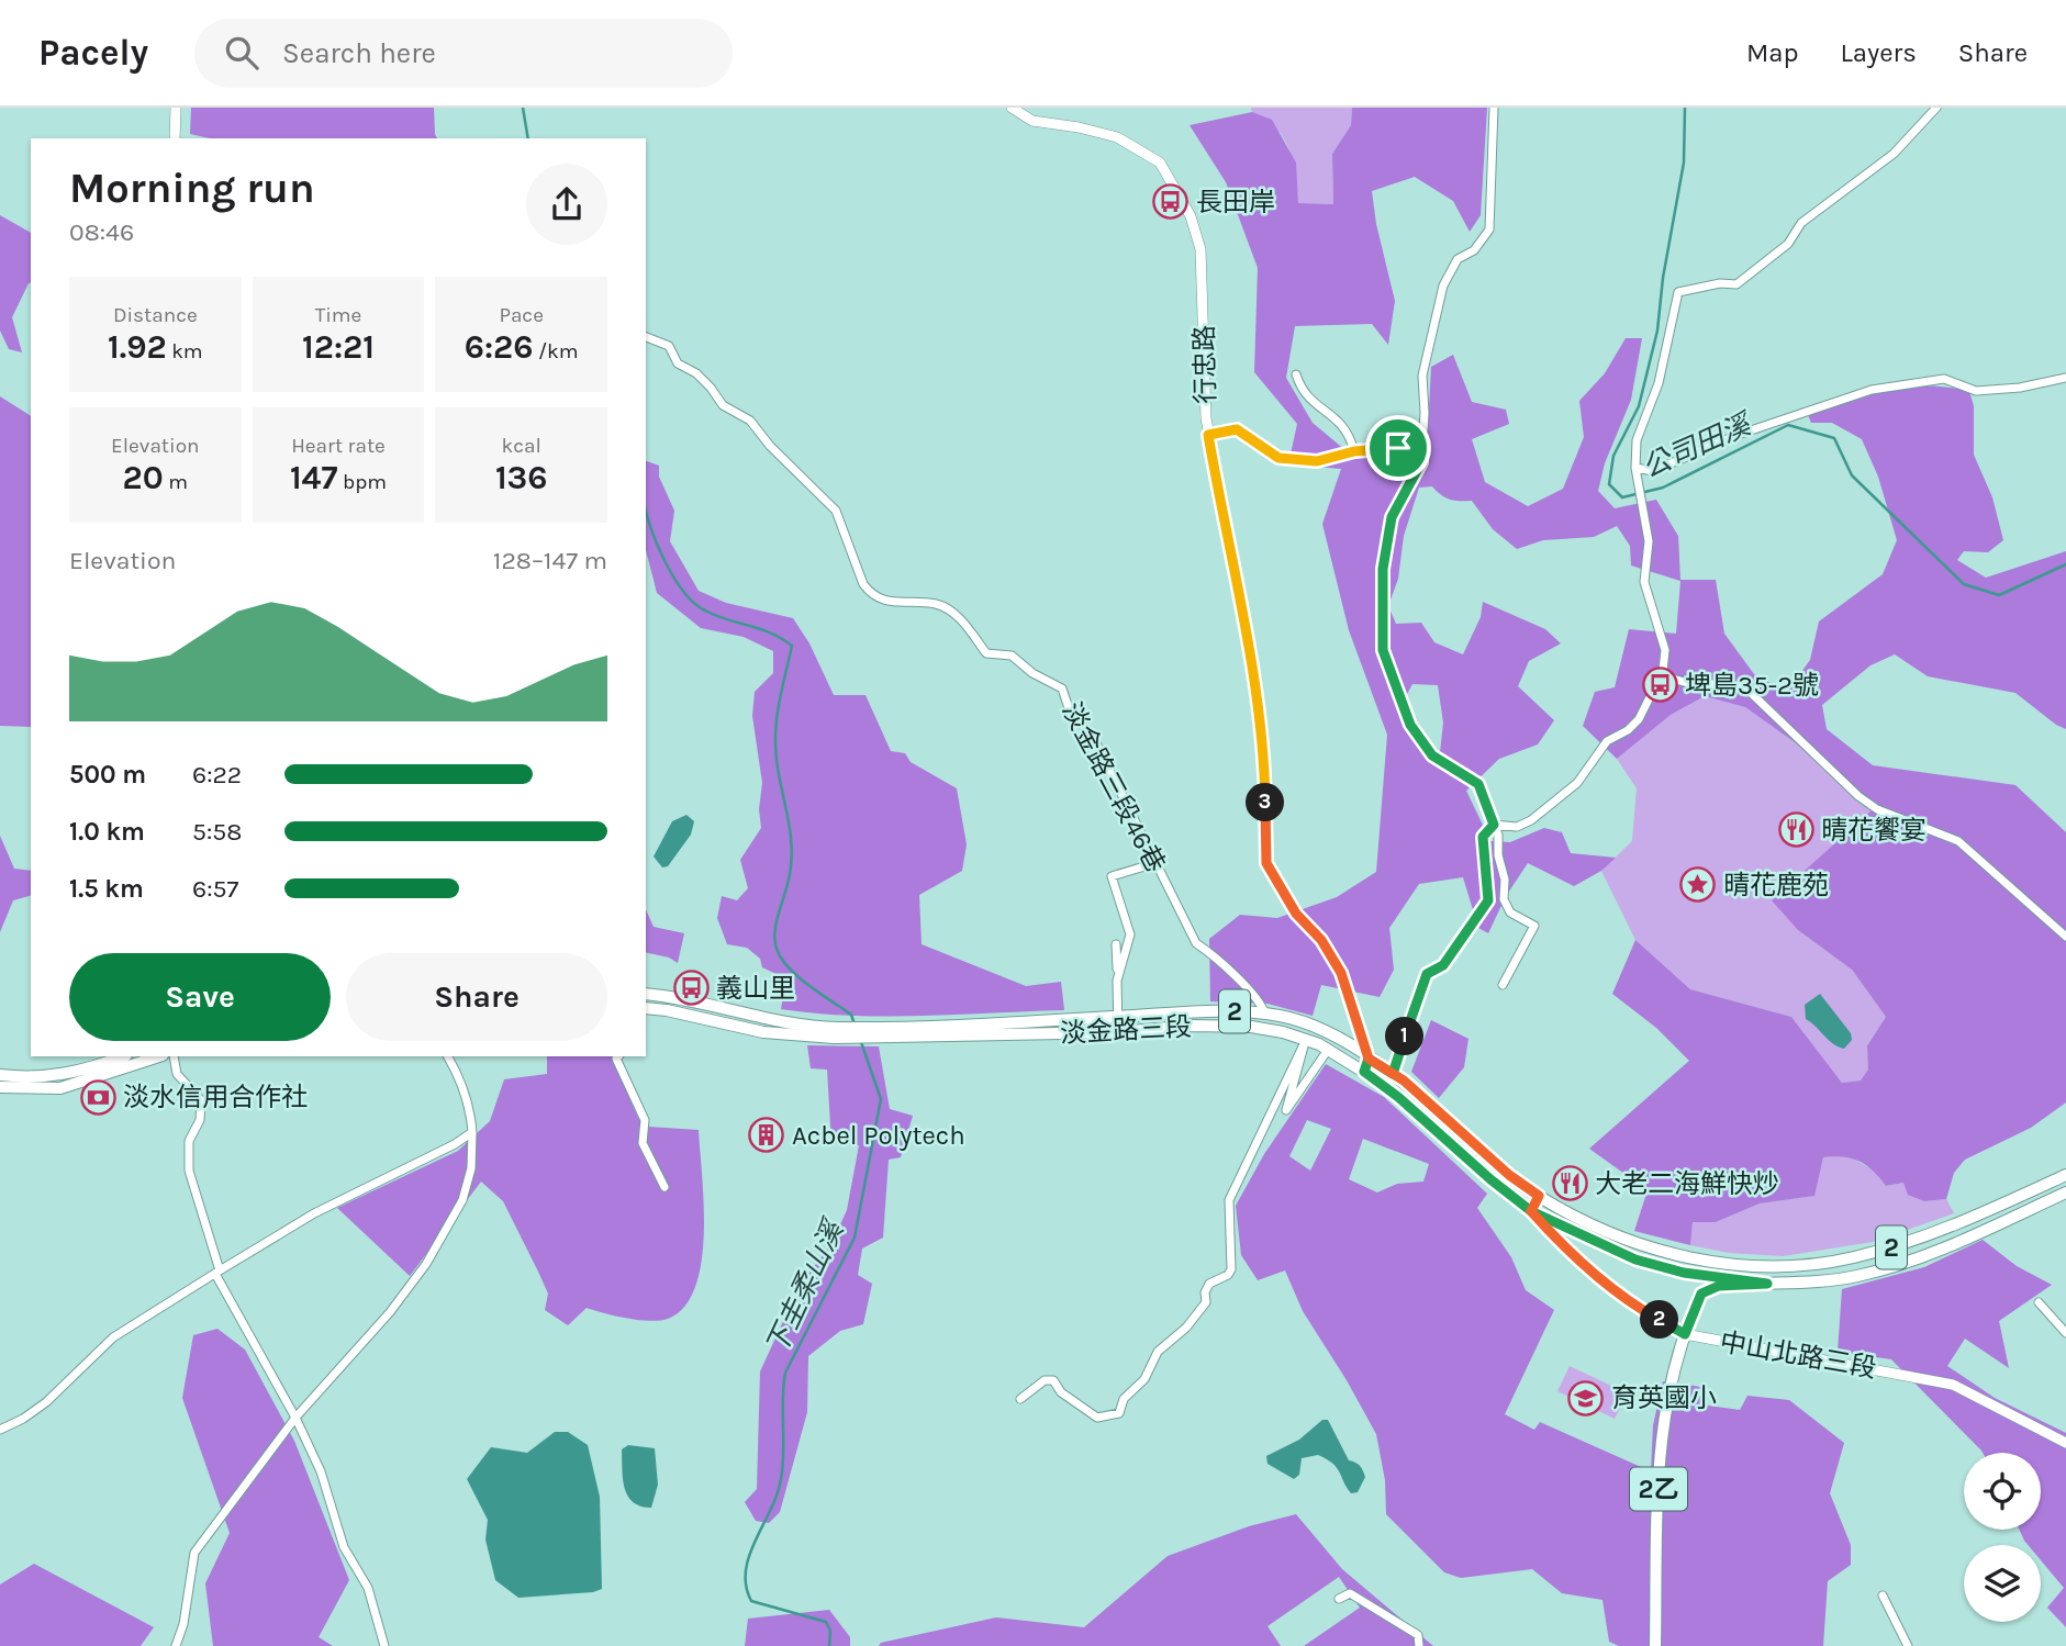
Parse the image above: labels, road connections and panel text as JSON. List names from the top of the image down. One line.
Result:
{"streets":{"main road":["2","淡金路三段","2乙"],"street":["行忠路","淡金路三段46巷","中山北路三段"]},"crossings":[["行忠路","淡金路三段"],["淡金路三段46巷","淡金路三段"],["2","淡金路三段"],["2","2乙"],["淡金路三段","中山北路三段"],["淡金路三段","2乙"],["中山北路三段","2乙"]],"water":["公司田溪","下圭柔山溪"],"places":{"bus stop":["長田岸","埤島35-2號","義山里"],"restaurant":["晴花饗宴","大老二海鮮快炒"],"place":["晴花鹿苑"],"bank":["淡水信用合作社"],"building":["Acbel Polytech"],"school or university":["育英國小"]},"page":{"header":"Pacely","search":"Search here","nav":["Map","Layers","Share"],"heading":["Morning run","08:46"],"stats":[["Distance","1.92 km"],["Time","12:21"],["Pace","6:26 /km"],["Elevation","20 m"],["Heart rate","147 bpm"],["kcal","136"]],"chart":["Elevation","128–147 m"],"list":[{"name":"500 m","note":"6:22"},{"name":"1.0 km","note":"5:58"},{"name":"1.5 km","note":"6:57"}],"pins":["3","1","2"],"buttons":["Save","Share"]}}
